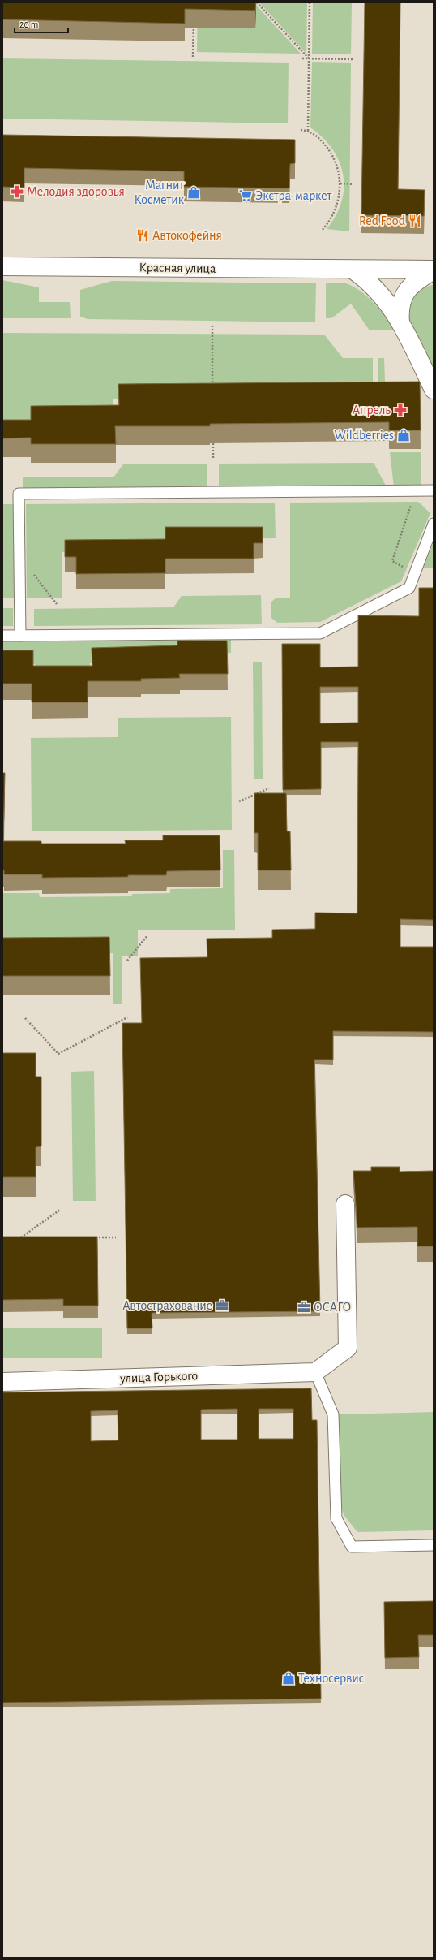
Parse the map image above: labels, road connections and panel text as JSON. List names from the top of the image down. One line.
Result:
{"streets":{"street":["Красная улица","улица Горького"]},"places":{"pharmacy":["Мелодия здоровья","Апрель"],"shop":["Магнит Косметик","Wildberries","Техносервис"],"supermarket":["Экстра-маркет"],"restaurant":["Red Food","Автокофейня"],"office":["Автострахование","ОСАГО"]},"scale_bar":"20 m"}
